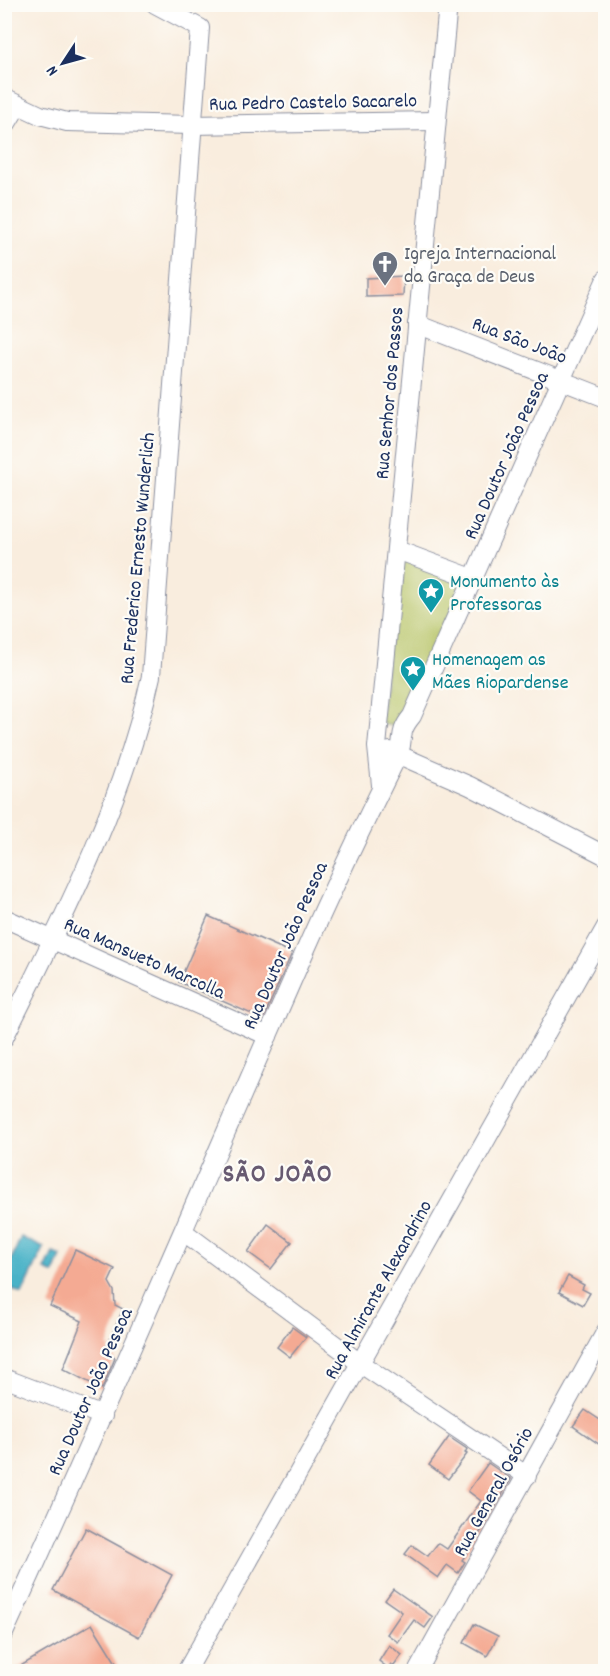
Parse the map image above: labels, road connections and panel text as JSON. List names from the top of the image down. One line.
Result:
{"streets":{"street":["Rua Pedro Castelo Sacarelo","Rua São João","Rua Senhor dos Passos","Rua Doutor João Pessoa","Rua Frederico Ernesto Wunderlich","Rua Mansueto Marcolla","Rua Almirante Alexandrino","Rua General Osório"]},"crossings":[["Rua Pedro Castelo Sacarelo","Rua Senhor dos Passos"],["Rua Pedro Castelo Sacarelo","Rua Frederico Ernesto Wunderlich"],["Rua São João","Rua Senhor dos Passos"],["Rua São João","Rua Doutor João Pessoa"],["Rua Senhor dos Passos","Rua Doutor João Pessoa"],["Rua Doutor João Pessoa","Rua Mansueto Marcolla"],["Rua Frederico Ernesto Wunderlich","Rua Mansueto Marcolla"]],"districts":["SÃO JOÃO"],"places":{"church":["Igreja Internacional da Graça de Deus"],"place":["Monumento às Professoras","Homenagem as Mães Riopardense"]},"north":"bottom left"}
